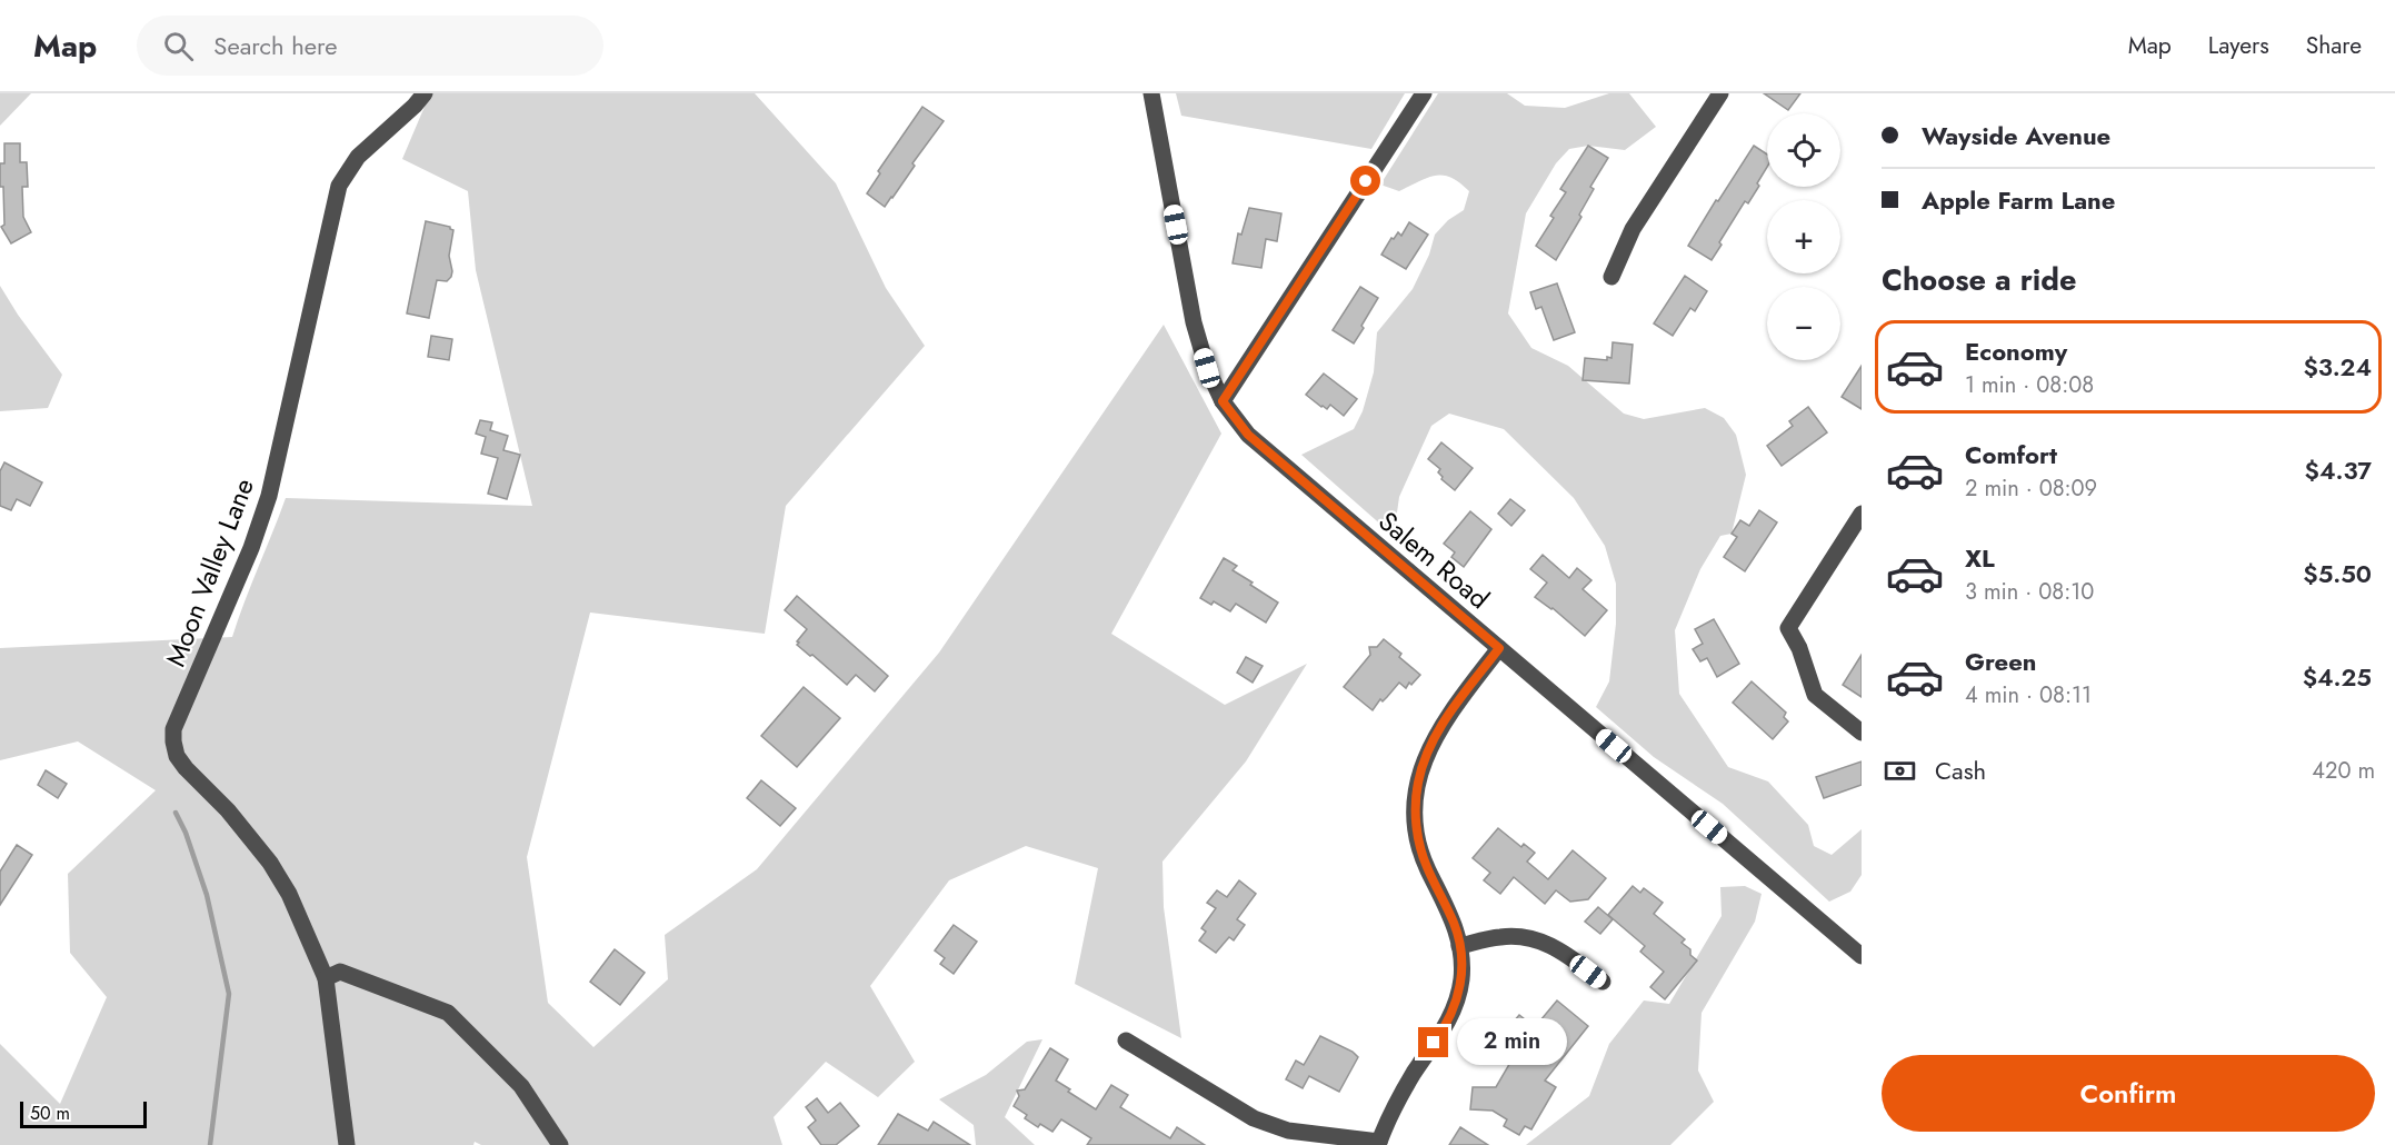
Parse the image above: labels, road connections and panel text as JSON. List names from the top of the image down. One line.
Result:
{"streets":{"street":["Salem Road","Moon Valley Lane"]},"scale_bar":"50 m","page":{"header":"Map","search":"Search here","nav":["Map","Layers","Share"],"banner":["Wayside Avenue","Apple Farm Lane"],"map_buttons":["+","−"],"heading":"Choose a ride","list":[{"name":"Economy","note":"1 min · 08:08","value":"$3.24"},{"name":"Comfort","note":"2 min · 08:09","value":"$4.37"},{"name":"XL","note":"3 min · 08:10","value":"$5.50"},{"name":"Green","note":"4 min · 08:11","value":"$4.25"}],"pay":["Cash","420 m"],"bubble":"2 min","buttons":"Confirm","scale":"50 m"}}
